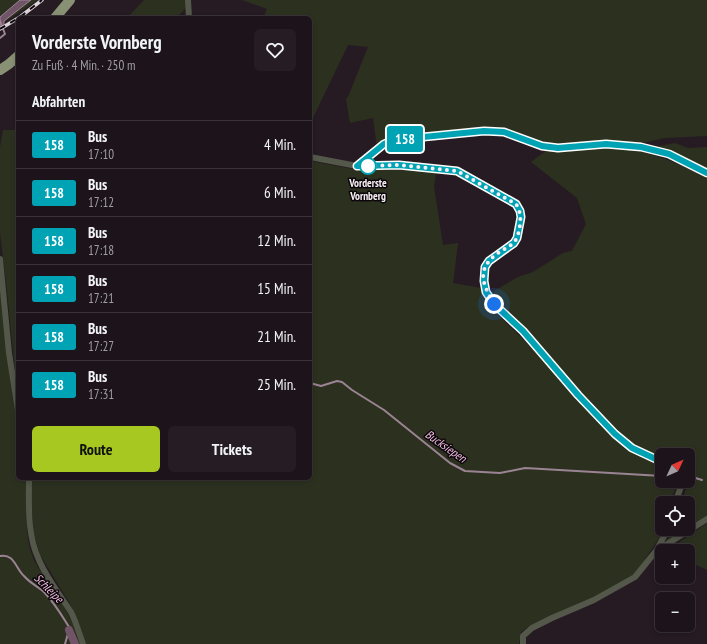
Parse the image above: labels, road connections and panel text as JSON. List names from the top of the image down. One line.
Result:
{"water":["Bucksiepen","Schleipe"],"places":["Vorderste Vornberg"],"lines":["bus line 158"],"north":"top right","page":{"on_map":"158","heading":[["Vorderste Vornberg","Zu Fuß · 4 Min. · 250 m"],"Abfahrten"],"list":[{"mark":"158","name":"Bus","note":"17:10","value":"4 Min."},{"mark":"158","name":"Bus","note":"17:12","value":"6 Min."},{"mark":"158","name":"Bus","note":"17:18","value":"12 Min."},{"mark":"158","name":"Bus","note":"17:21","value":"15 Min."},{"mark":"158","name":"Bus","note":"17:27","value":"21 Min."},{"mark":"158","name":"Bus","note":"17:31","value":"25 Min."}],"buttons":["Route","Tickets"],"map_buttons":["+","−"]}}
